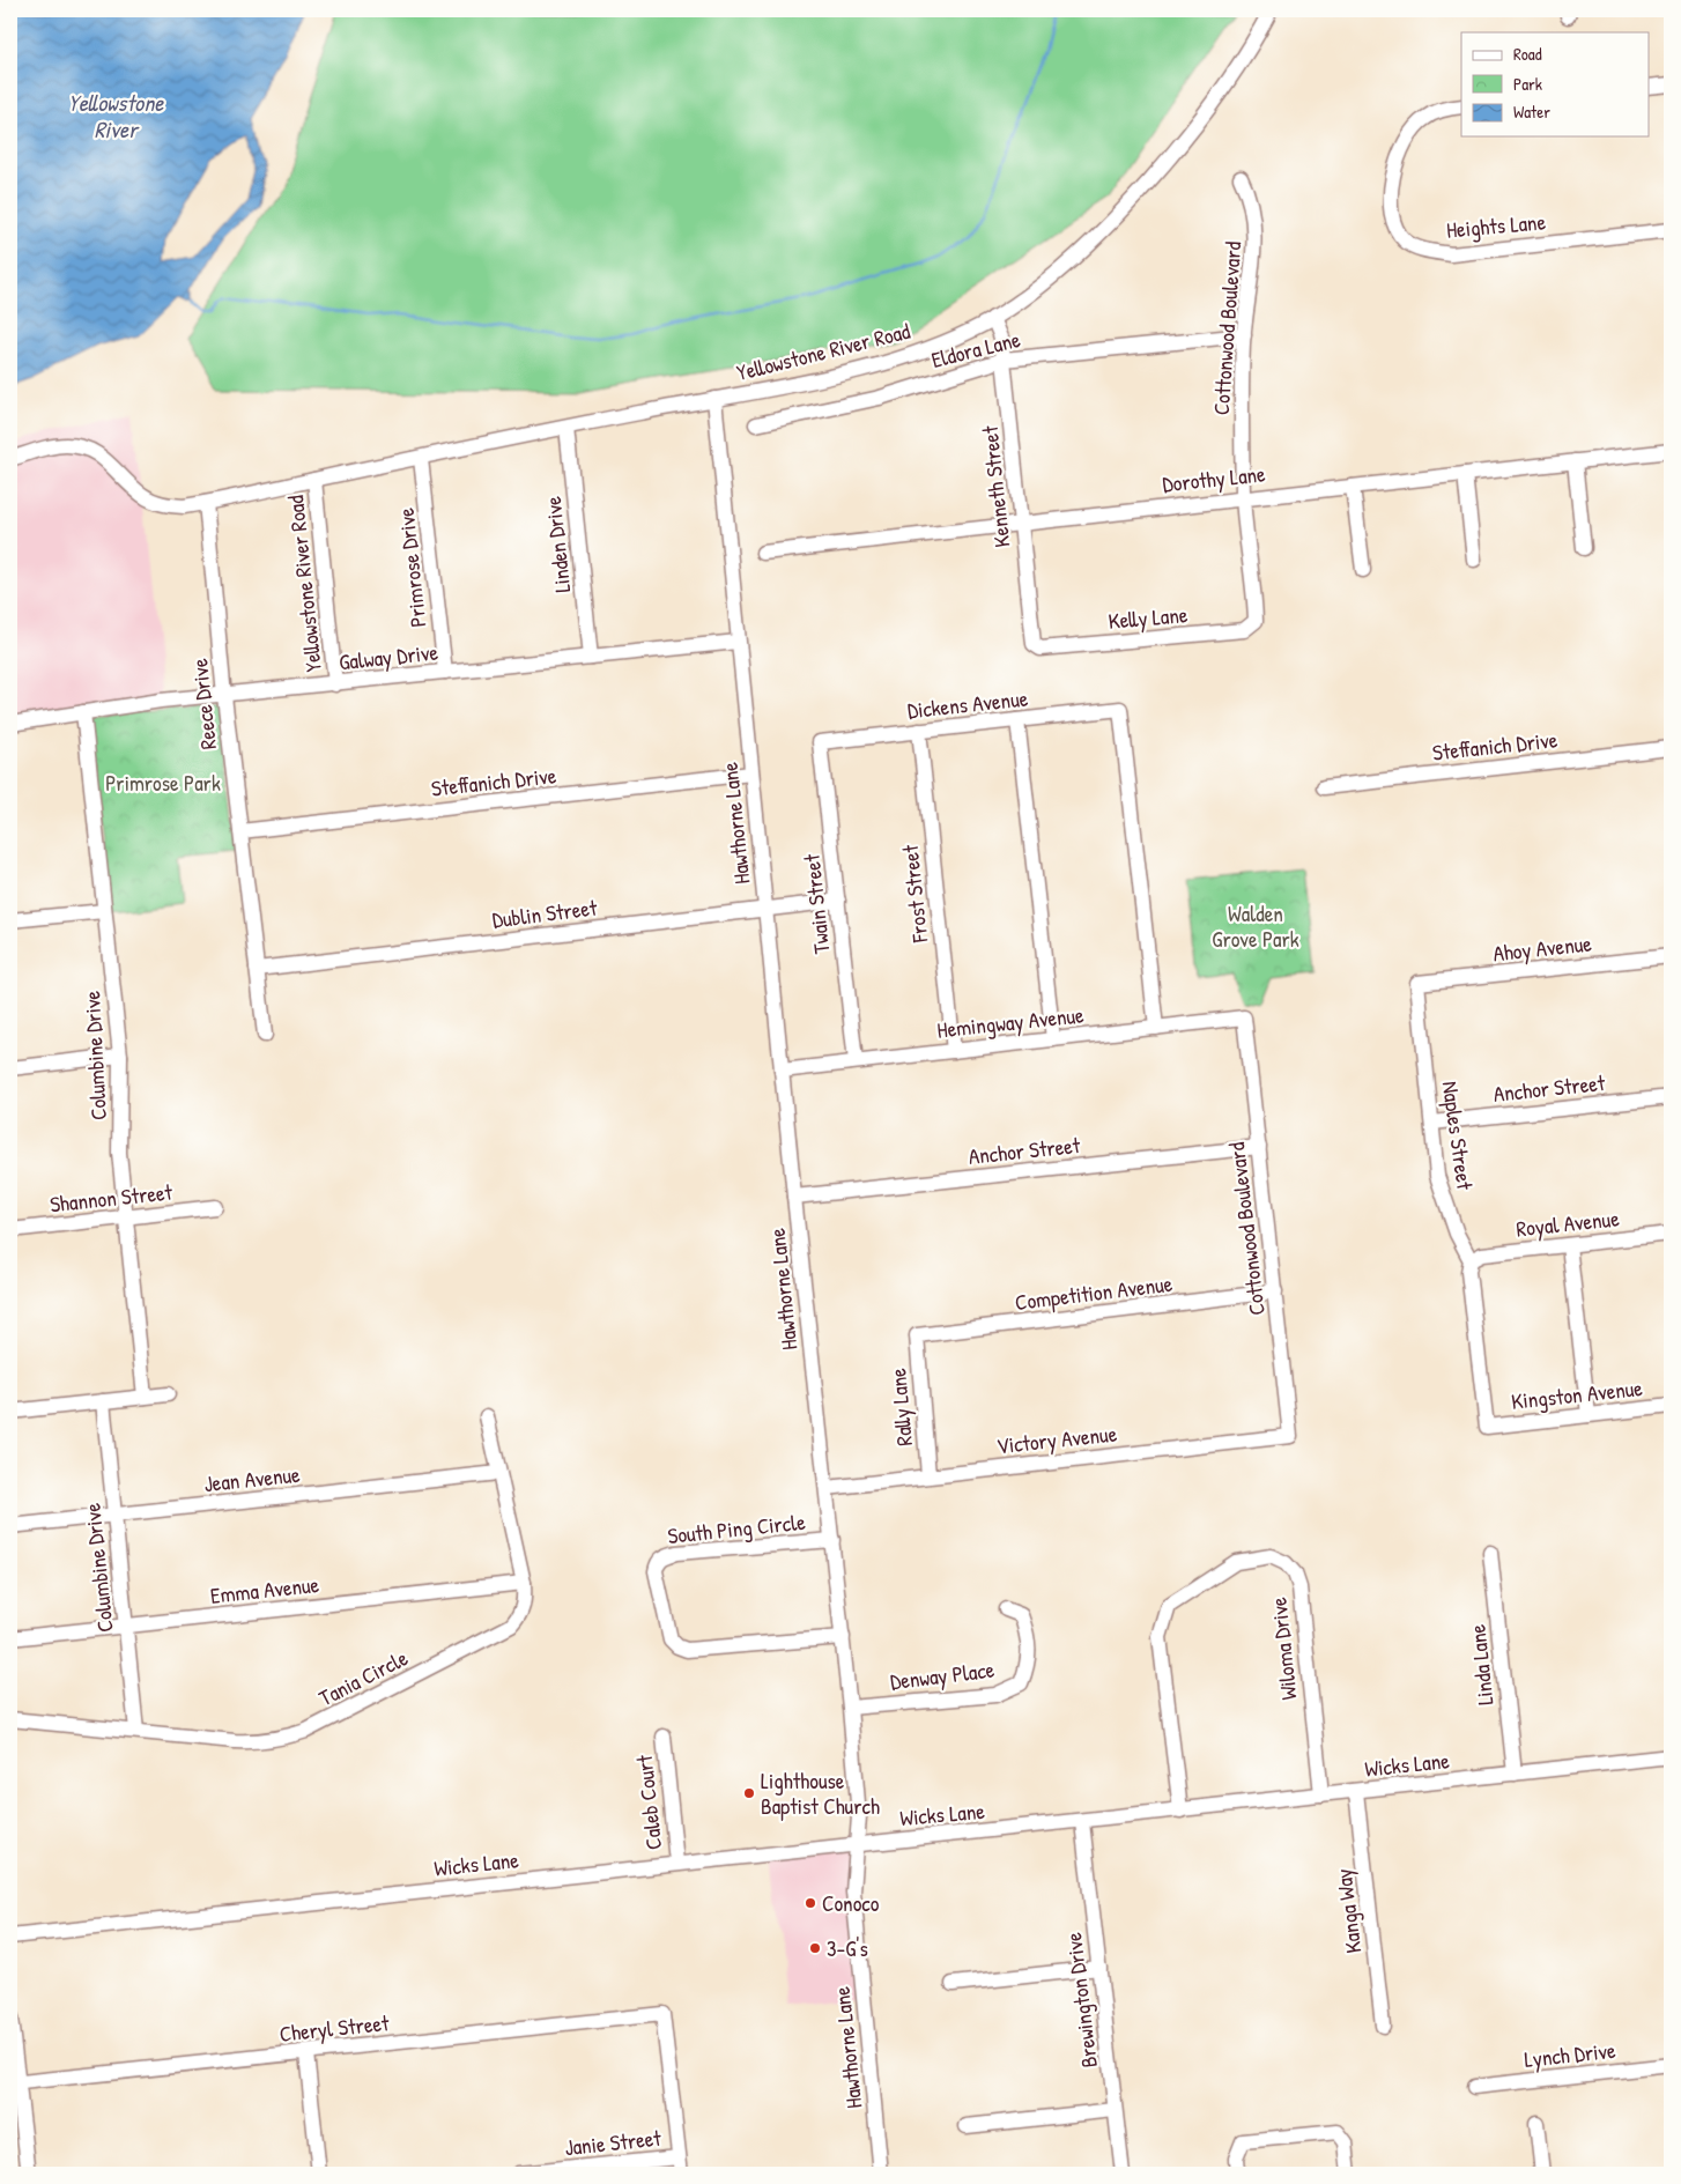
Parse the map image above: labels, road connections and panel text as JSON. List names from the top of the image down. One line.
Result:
{"streets":{"street":["Heights Lane","Cottonwood Boulevard","Eldora Lane","Yellowstone River Road","Dorothy Lane","Kenneth Street","Linden Drive","Primrose Drive","Kelly Lane","Galway Drive","Reece Drive","Dickens Avenue","Steffanich Drive","Hawthorne Lane","Frost Street","Twain Street","Dublin Street","Ahoy Avenue","Hemingway Avenue","Columbine Drive","Anchor Street","Naples Street","Shannon Street","Royal Avenue","Competition Avenue","Kingston Avenue","Rally Lane","Victory Avenue","Jean Avenue","South Ping Circle","Emma Avenue","Wiloma Drive","Linda Lane","Denway Place","Tania Circle","Wicks Lane","Caleb Court","Kanga Way","Brewington Drive","Cheryl Street","Lynch Drive","Janie Street"]},"crossings":[["Cottonwood Boulevard","Eldora Lane"],["Cottonwood Boulevard","Dorothy Lane"],["Cottonwood Boulevard","Kelly Lane"],["Cottonwood Boulevard","Hemingway Avenue"],["Cottonwood Boulevard","Anchor Street"],["Cottonwood Boulevard","Competition Avenue"],["Cottonwood Boulevard","Victory Avenue"],["Eldora Lane","Kenneth Street"],["Yellowstone River Road","Kenneth Street"],["Yellowstone River Road","Linden Drive"],["Yellowstone River Road","Primrose Drive"],["Yellowstone River Road","Galway Drive"],["Yellowstone River Road","Reece Drive"],["Yellowstone River Road","Hawthorne Lane"],["Dorothy Lane","Kenneth Street"],["Kenneth Street","Kelly Lane"],["Linden Drive","Galway Drive"],["Primrose Drive","Galway Drive"],["Galway Drive","Reece Drive"],["Galway Drive","Hawthorne Lane"],["Galway Drive","Columbine Drive"],["Reece Drive","Steffanich Drive"],["Reece Drive","Dublin Street"],["Dickens Avenue","Frost Street"],["Dickens Avenue","Twain Street"],["Dickens Avenue","Hemingway Avenue"],["Steffanich Drive","Hawthorne Lane"],["Hawthorne Lane","Dublin Street"],["Hawthorne Lane","Hemingway Avenue"],["Hawthorne Lane","Anchor Street"],["Hawthorne Lane","Victory Avenue"],["Hawthorne Lane","South Ping Circle"],["Hawthorne Lane","Denway Place"],["Hawthorne Lane","Wicks Lane"],["Frost Street","Hemingway Avenue"],["Twain Street","Dublin Street"],["Twain Street","Hemingway Avenue"],["Ahoy Avenue","Naples Street"],["Columbine Drive","Shannon Street"],["Columbine Drive","Jean Avenue"],["Columbine Drive","Emma Avenue"],["Columbine Drive","Tania Circle"],["Anchor Street","Naples Street"],["Naples Street","Royal Avenue"],["Naples Street","Kingston Avenue"],["Competition Avenue","Rally Lane"],["Rally Lane","Victory Avenue"],["Jean Avenue","Tania Circle"],["Emma Avenue","Tania Circle"],["Wiloma Drive","Wicks Lane"],["Linda Lane","Wicks Lane"],["Wicks Lane","Caleb Court"],["Wicks Lane","Kanga Way"],["Wicks Lane","Brewington Drive"],["Cheryl Street","Janie Street"]],"water":["Yellowstone River"],"parks":["Primrose Park","Walden Grove Park"],"places":["Lighthouse Baptist Church","Conoco","3-G's"],"legend":["Road","Park","Water"]}
